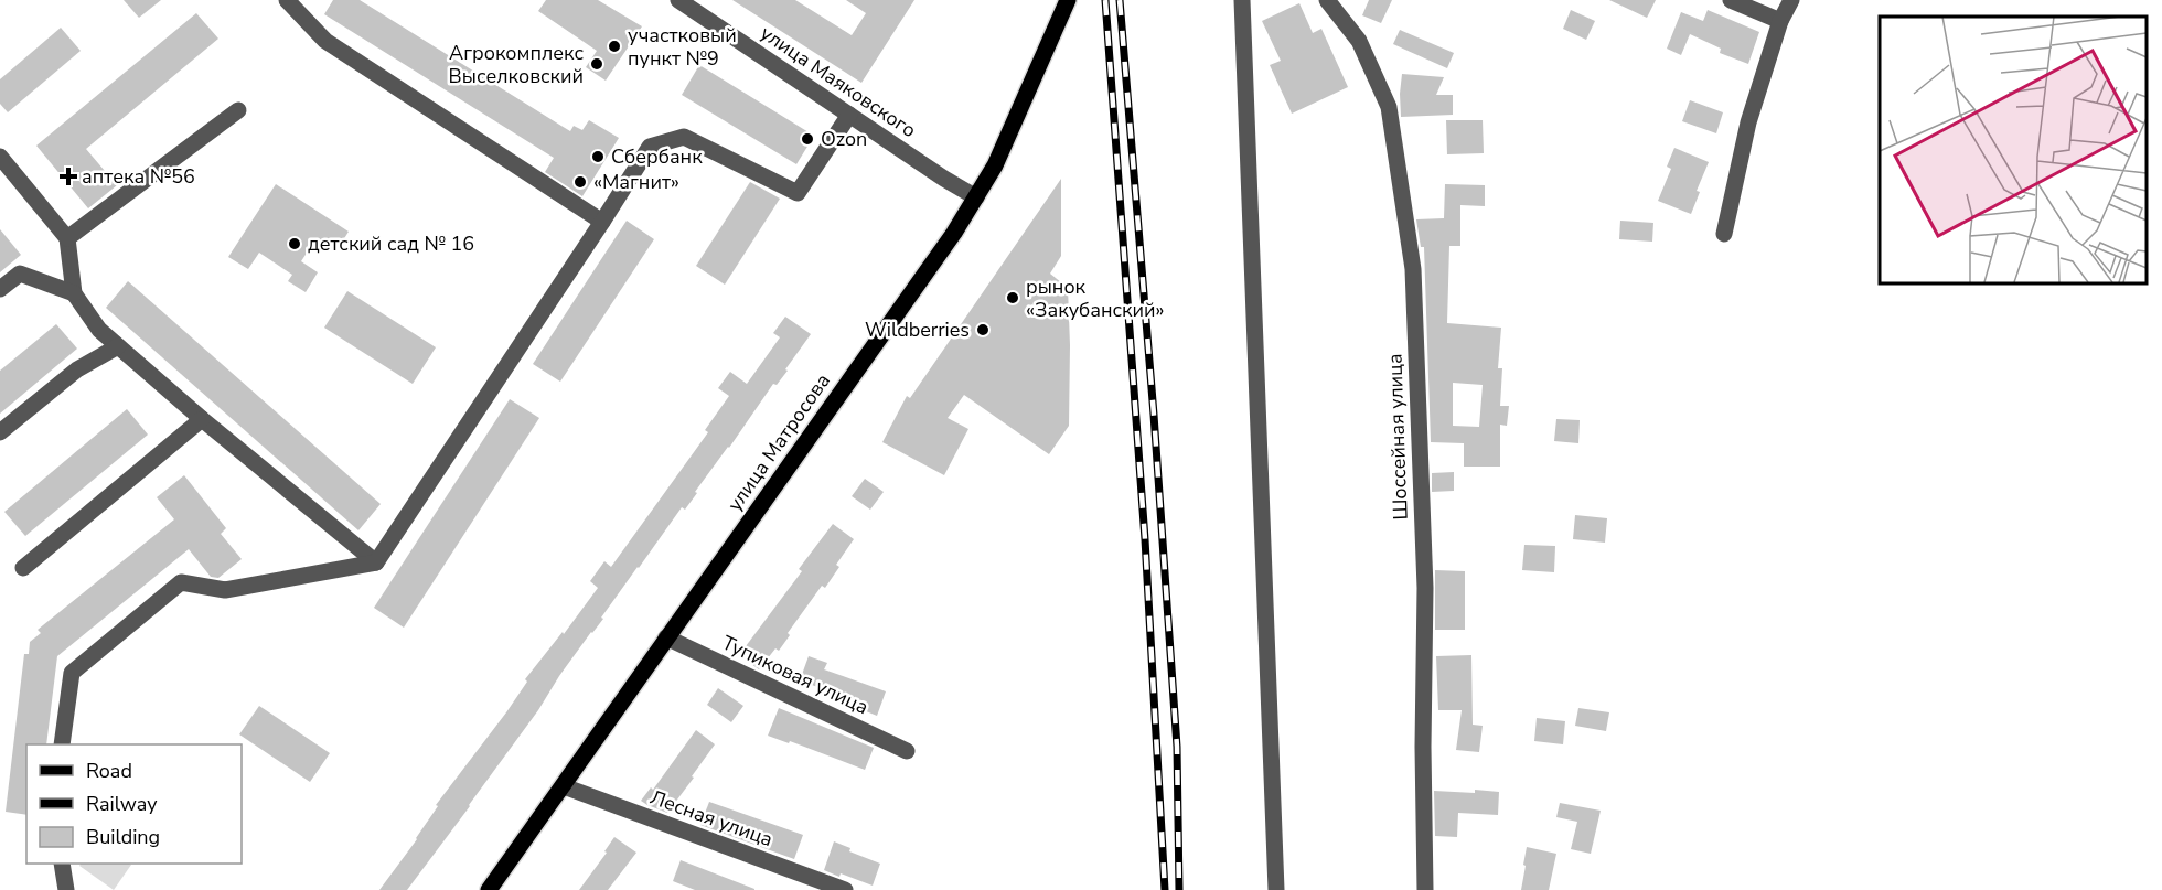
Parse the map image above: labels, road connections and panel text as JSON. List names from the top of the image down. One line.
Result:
{"streets":{"main road":["улица Матросова"],"street":["улица Маяковского","Шоссейная улица","Тупиковая улица","Лесная улица"]},"crossings":[["улица Маяковского","улица Матросова"],["улица Матросова","Тупиковая улица"],["улица Матросова","Лесная улица"]],"places":{"other":["участковый пункт №9","Агрокомплекс Выселковский","Ozon","Сбербанк","«Магнит»","детский сад № 16","рынок «Закубанский»","Wildberries"],"health":["аптека №56"]},"legend":["Road","Railway","Building"]}
